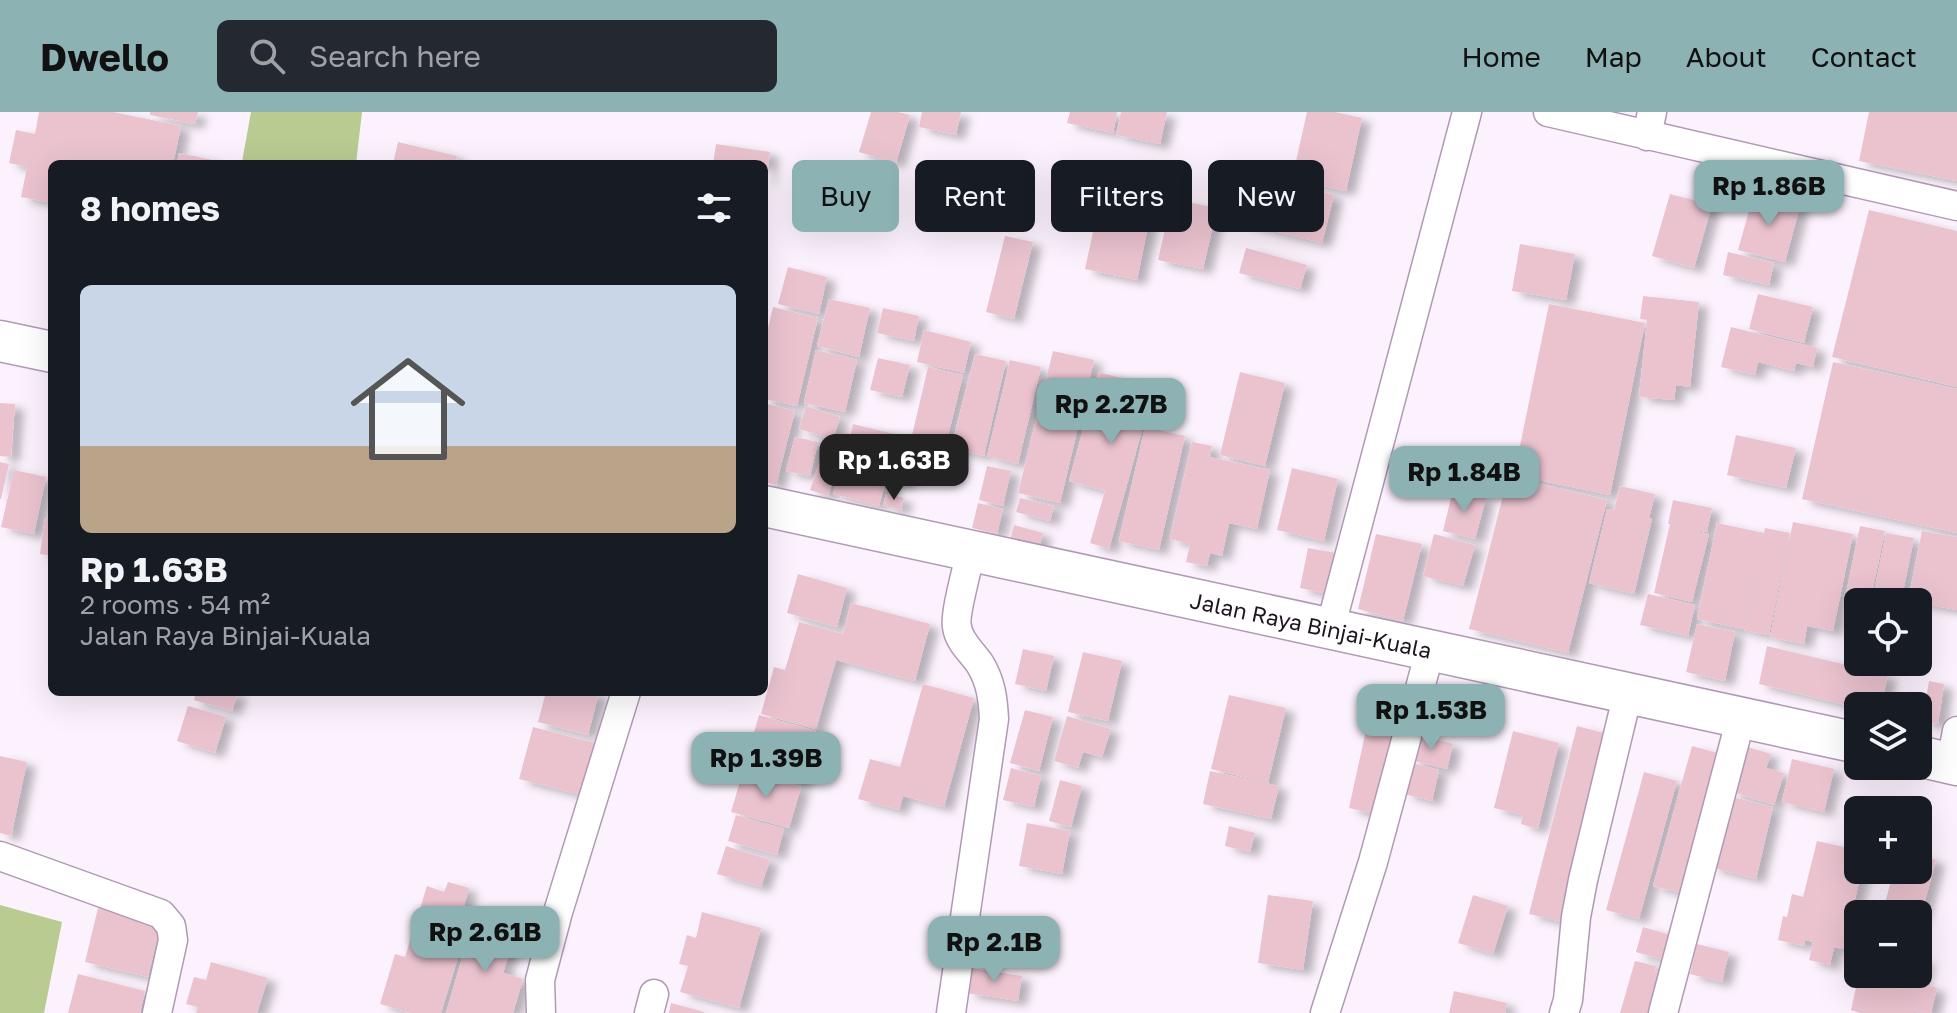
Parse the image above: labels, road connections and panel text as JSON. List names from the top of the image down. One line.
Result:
{"streets":{"main road":["Jalan Raya Binjai-Kuala"]},"page":{"header":"Dwello","search":"Search here","nav":["Home","Map","About","Contact"],"price":["Rp 1.86B","Rp 2.27B","Rp 1.63B","Rp 1.84B","Rp 1.53B","Rp 1.39B","Rp 2.61B","Rp 2.1B"],"chip":["Buy","Rent","Filters","New"],"heading":"8 homes","list":[{"name":"Rp 1.63B","note":"2 rooms · 54 m² · Jalan Raya Binjai-Kuala"}],"map_buttons":["+","−"]}}
